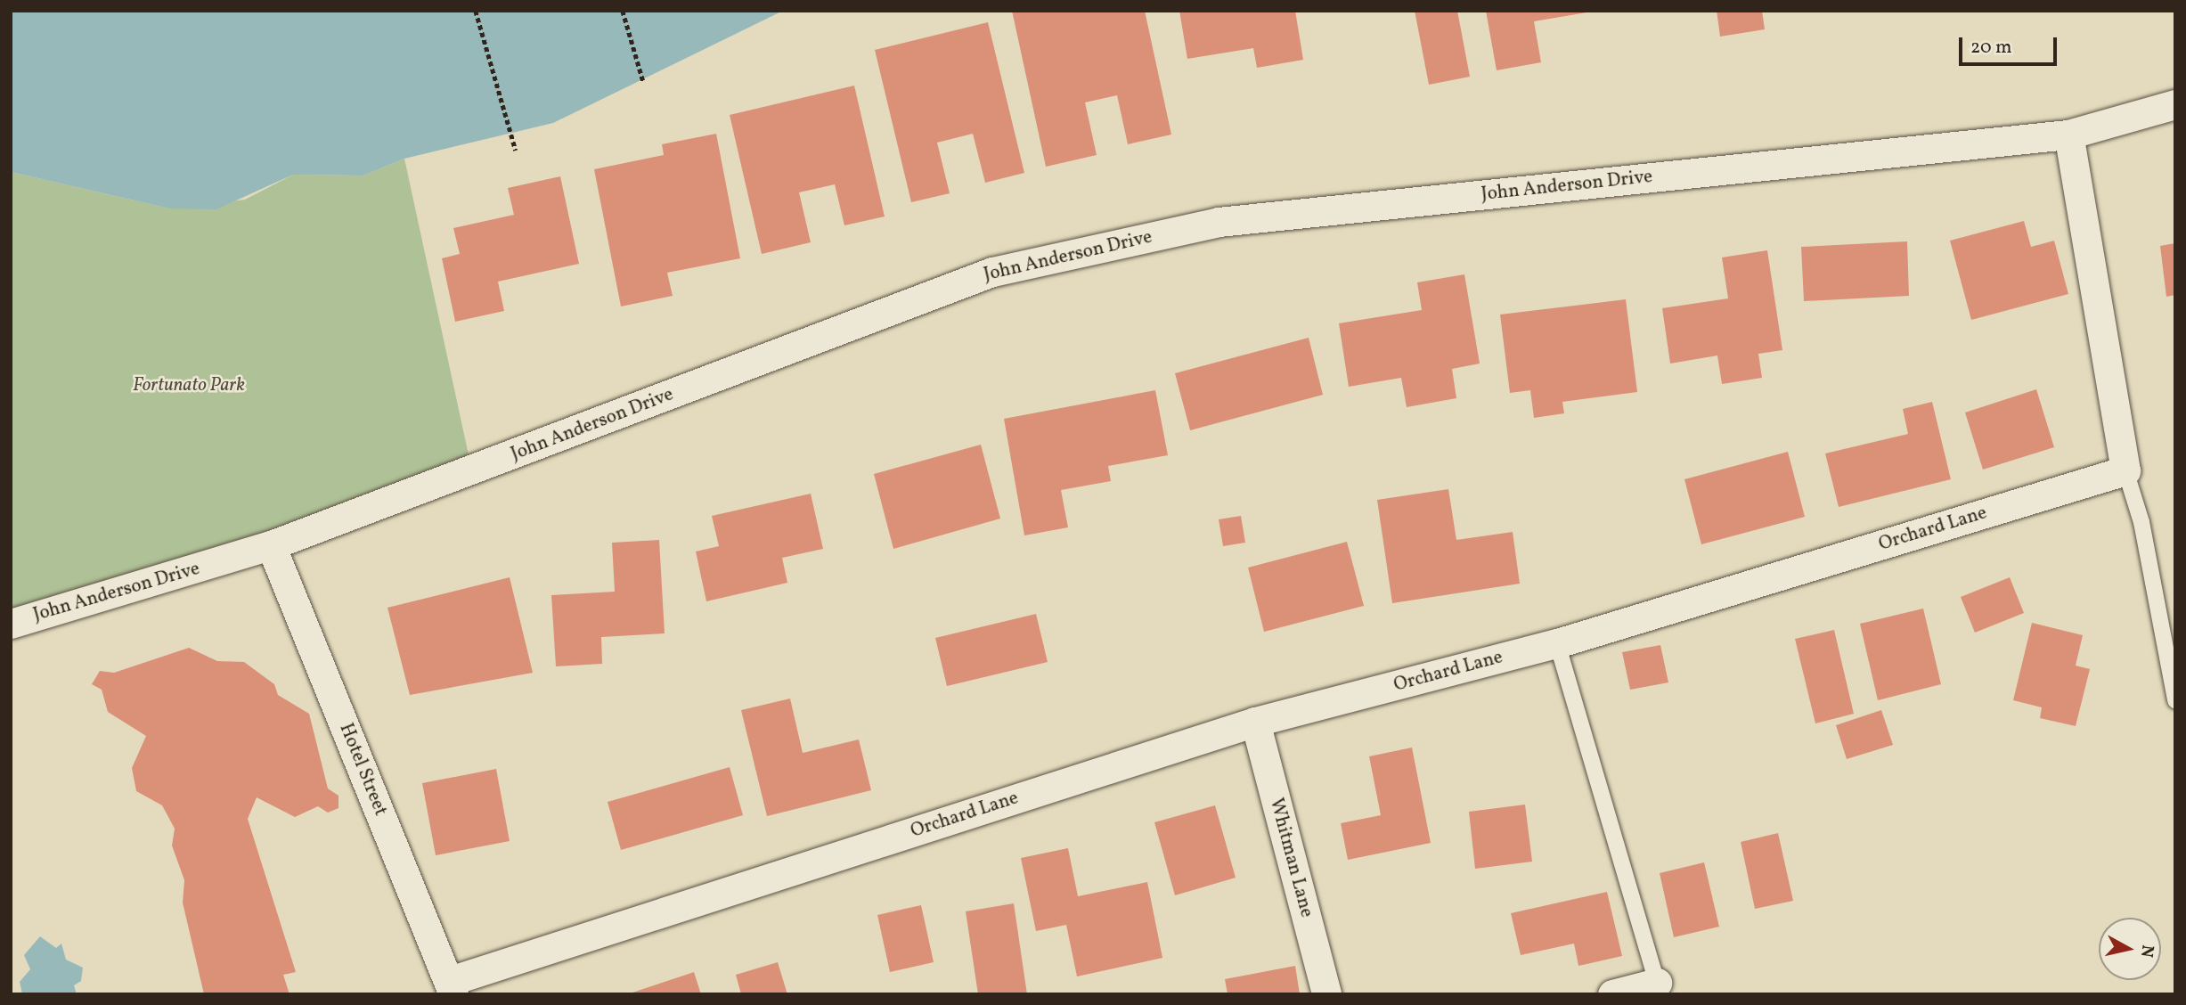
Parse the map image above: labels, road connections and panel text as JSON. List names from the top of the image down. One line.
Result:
{"streets":{"street":["John Anderson Drive","Orchard Lane","Hotel Street","Whitman Lane"]},"crossings":[["John Anderson Drive","Hotel Street"],["Orchard Lane","Hotel Street"],["Orchard Lane","Whitman Lane"]],"parks":["Fortunato Park"],"scale_bar":"20 m","north":"right"}
